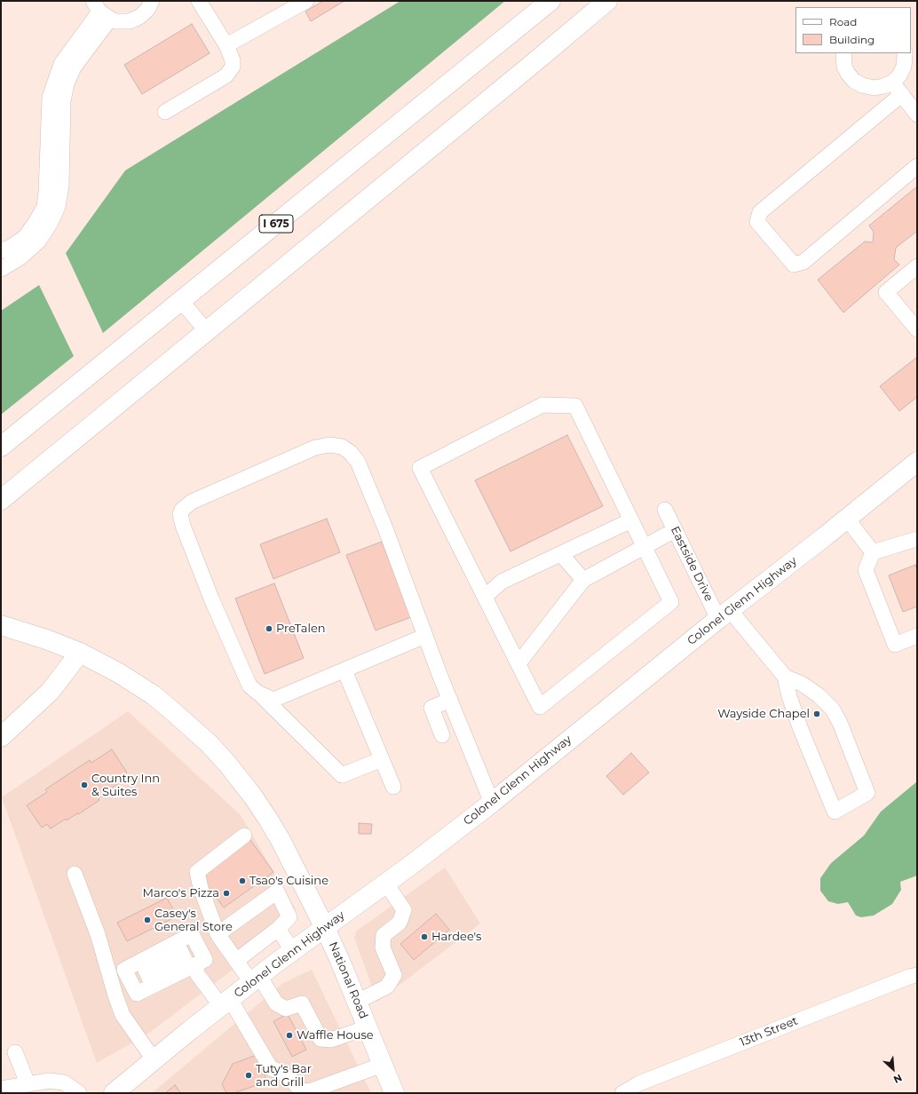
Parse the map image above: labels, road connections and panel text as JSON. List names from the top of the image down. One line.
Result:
{"streets":{"main road":["I 675","Colonel Glenn Highway","National Road"],"street":["Eastside Drive","13th Street"]},"crossings":[["Eastside Drive","Colonel Glenn Highway"],["Colonel Glenn Highway","National Road"]],"places":["PreTalen","Wayside Chapel","Country Inn & Suites","Tsao's Cuisine","Marco's Pizza","Casey's General Store","Hardee's","Waffle House","Tuty's Bar and Grill"],"legend":["Road","Building"],"north":"bottom right"}
